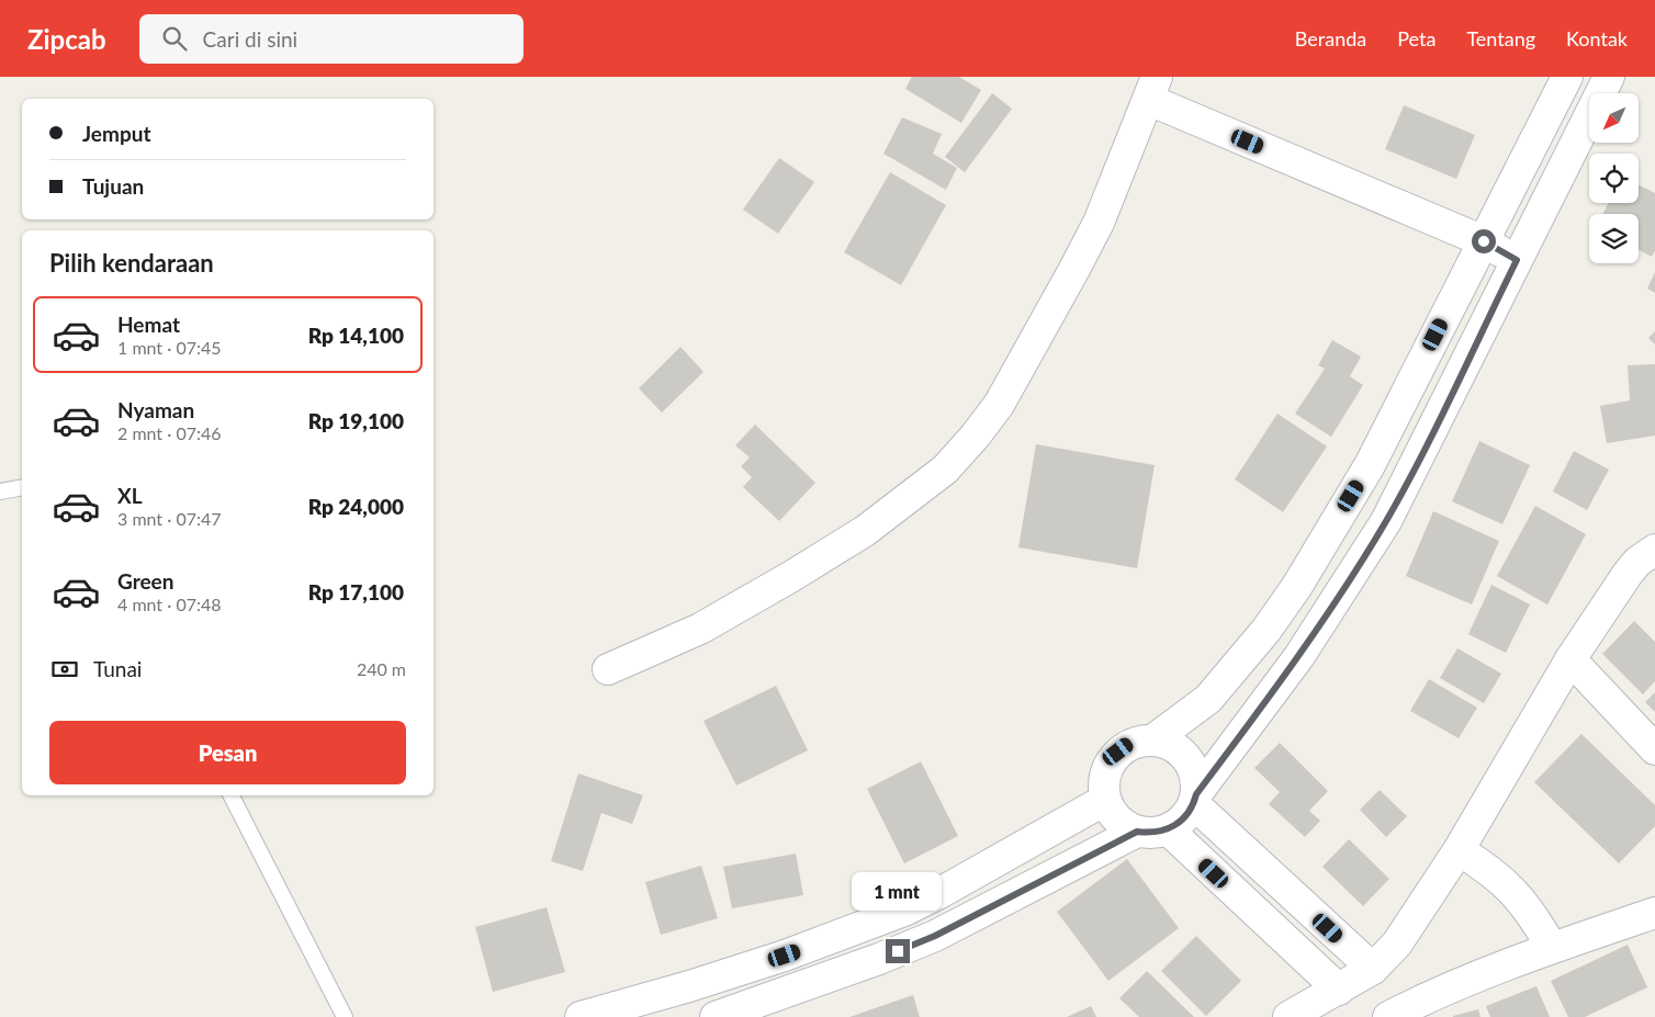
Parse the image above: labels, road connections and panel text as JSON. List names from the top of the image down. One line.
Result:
{"north":"bottom left","page":{"header":"Zipcab","search":"Cari di sini","nav":["Beranda","Peta","Tentang","Kontak"],"banner":["Jemput","Tujuan"],"heading":"Pilih kendaraan","list":[{"name":"Hemat","note":"1 mnt · 07:45","value":"Rp 14,100"},{"name":"Nyaman","note":"2 mnt · 07:46","value":"Rp 19,100"},{"name":"XL","note":"3 mnt · 07:47","value":"Rp 24,000"},{"name":"Green","note":"4 mnt · 07:48","value":"Rp 17,100"}],"pay":["Tunai","240 m"],"buttons":"Pesan","bubble":"1 mnt"}}
